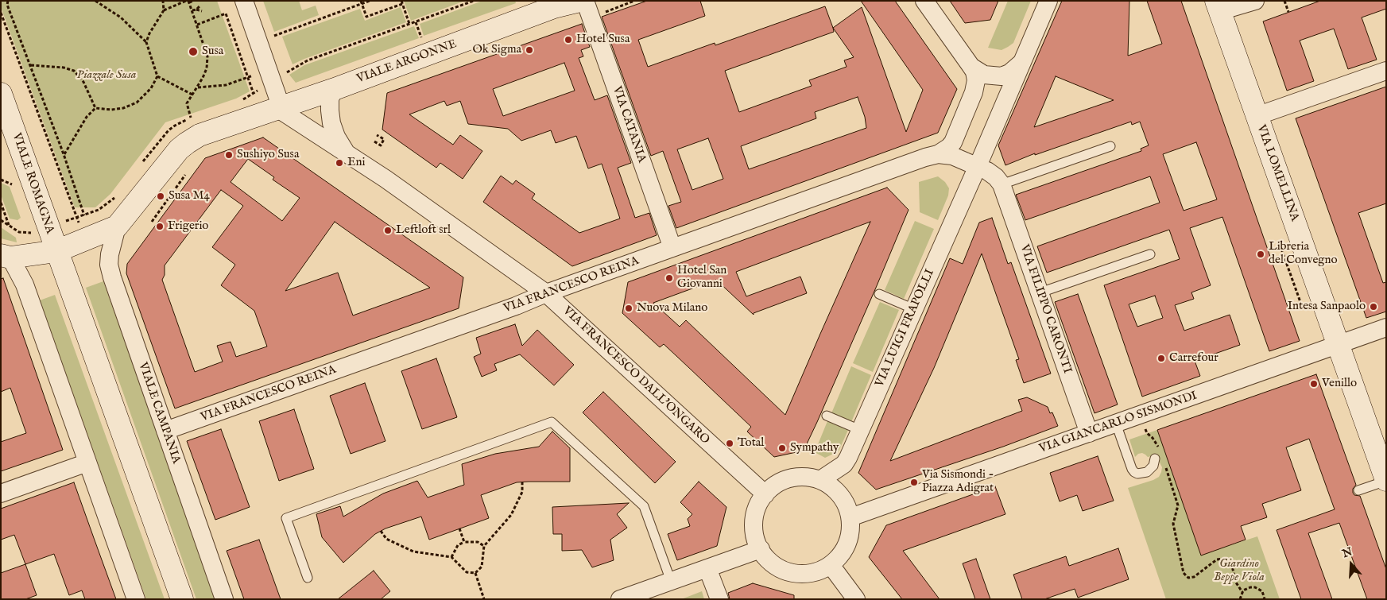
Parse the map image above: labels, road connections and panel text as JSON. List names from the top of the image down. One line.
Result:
{"streets":{"street":["VIALE ARGONNE","VIA CATANIA","VIA LOMELLINA","VIALE ROMAGNA","VIA FRANCESCO REINA","VIA FILIPPO CARONTI","VIA LUIGI FRAPOLLI","VIA FRANCESCO DALL'ONGARO","VIALE CAMPANIA","VIA GIANCARLO SISMONDI"]},"crossings":[["VIALE ARGONNE","VIA FRANCESCO DALL'ONGARO"],["VIA CATANIA","VIA FRANCESCO REINA"],["VIA LOMELLINA","VIA GIANCARLO SISMONDI"],["VIA FRANCESCO REINA","VIA LUIGI FRAPOLLI"],["VIA FRANCESCO REINA","VIA FRANCESCO DALL'ONGARO"],["VIA FRANCESCO REINA","VIALE CAMPANIA"],["VIA FILIPPO CARONTI","VIA GIANCARLO SISMONDI"],["VIA LUIGI FRAPOLLI","VIA FRANCESCO DALL'ONGARO"],["VIA LUIGI FRAPOLLI","VIA GIANCARLO SISMONDI"],["VIA FRANCESCO DALL'ONGARO","VIA GIANCARLO SISMONDI"]],"parks":["Piazzale Susa","Giardino Beppe Viola"],"places":["Hotel Susa","Ok Sigma","Susa","Sushiyo Susa","Eni","Susa M4","Frigerio","Leftloft srl","Libreria del Convegno","Hotel San Giovanni","Intesa Sanpaolo","Nuova Milano","Carrefour","Venillo","Total","Sympathy","Via Sismondi - Piazza Adigrat"],"north":"top"}
